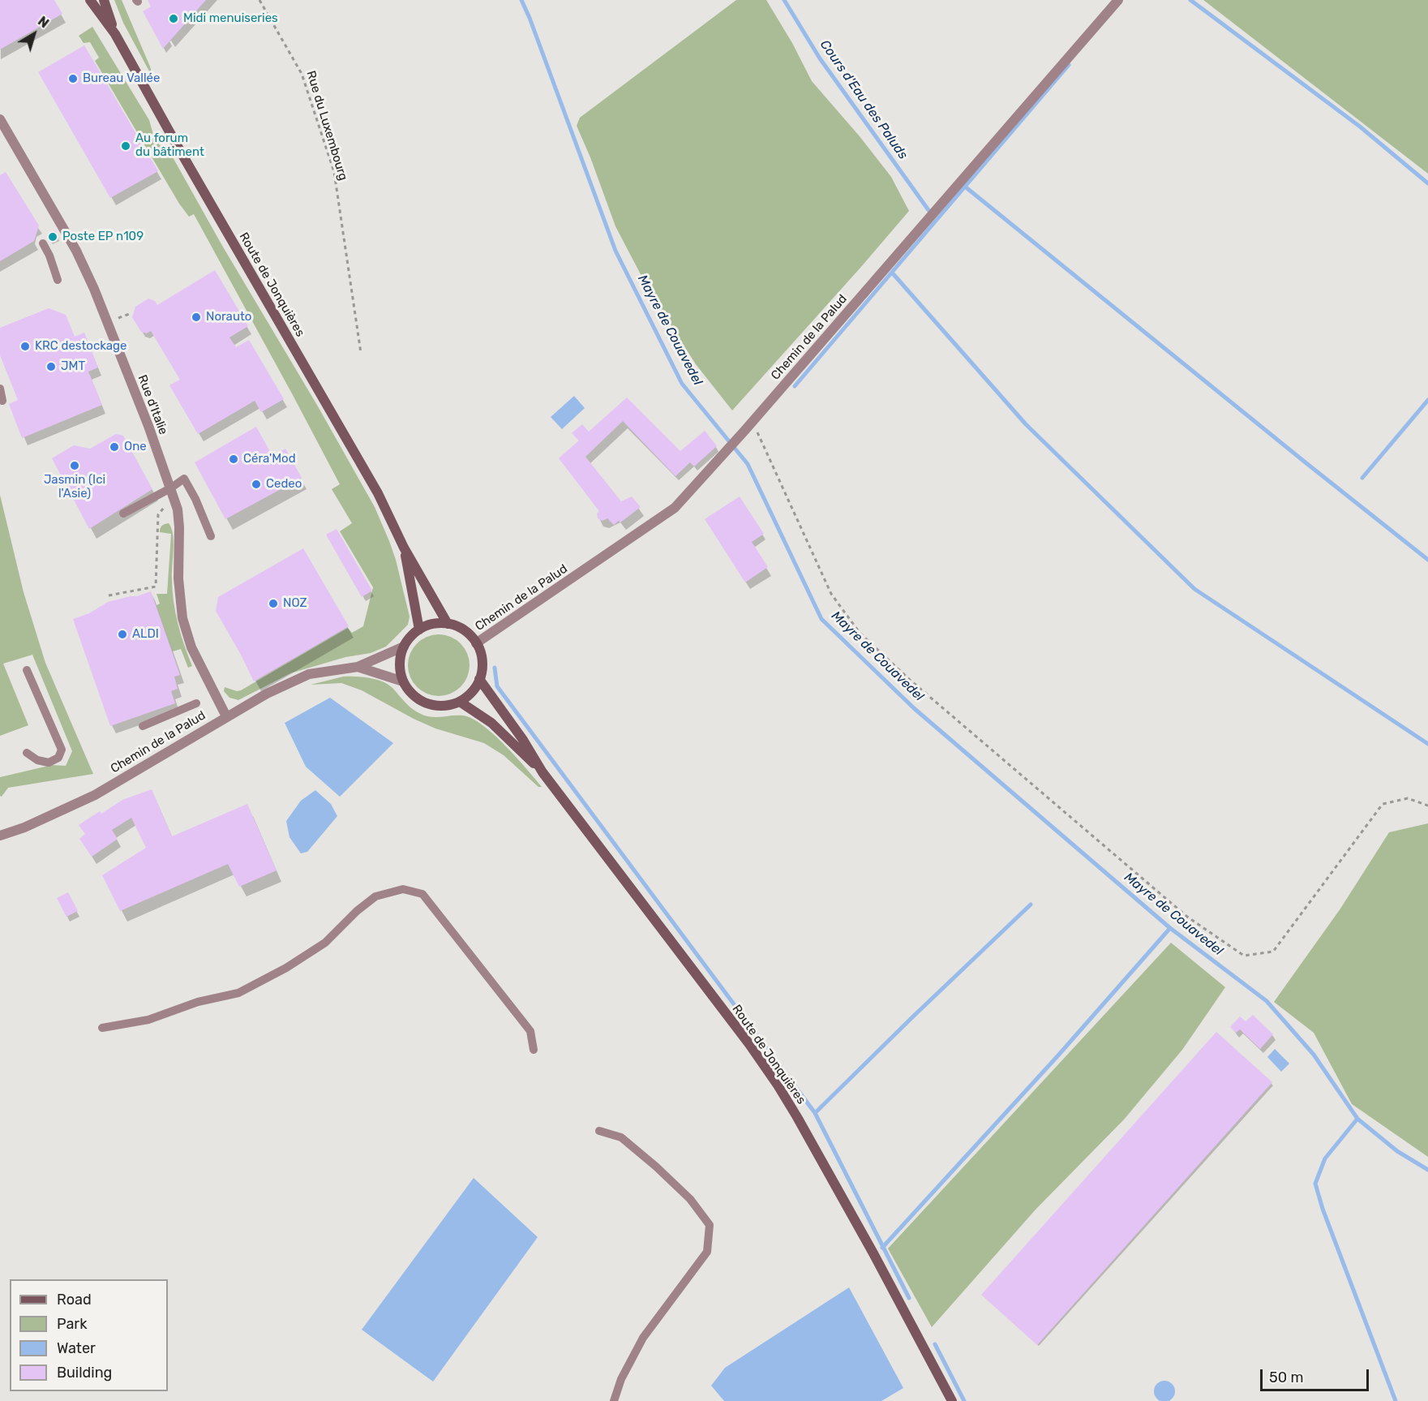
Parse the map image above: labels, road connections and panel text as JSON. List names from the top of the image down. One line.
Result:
{"streets":{"main road":["Route de Jonquières"],"street":["Chemin de la Palud","Rue d'Italie"],"path":["Rue du Luxembourg"]},"crossings":[["Route de Jonquières","Chemin de la Palud"],["Chemin de la Palud","Rue d'Italie"]],"water":["Cours d'Eau des Paluds","Mayre de Couavedel"],"places":["Midi menuiseries","Bureau Vallée","Au forum du bâtiment","Poste EP n109","Norauto","KRC destockage","JMT","One","Céra'Mod","Jasmin (Ici l'Asie)","Cedeo","NOZ","ALDI"],"legend":["Road","Park","Water","Building"],"scale_bar":"50 m","north":"top right"}
